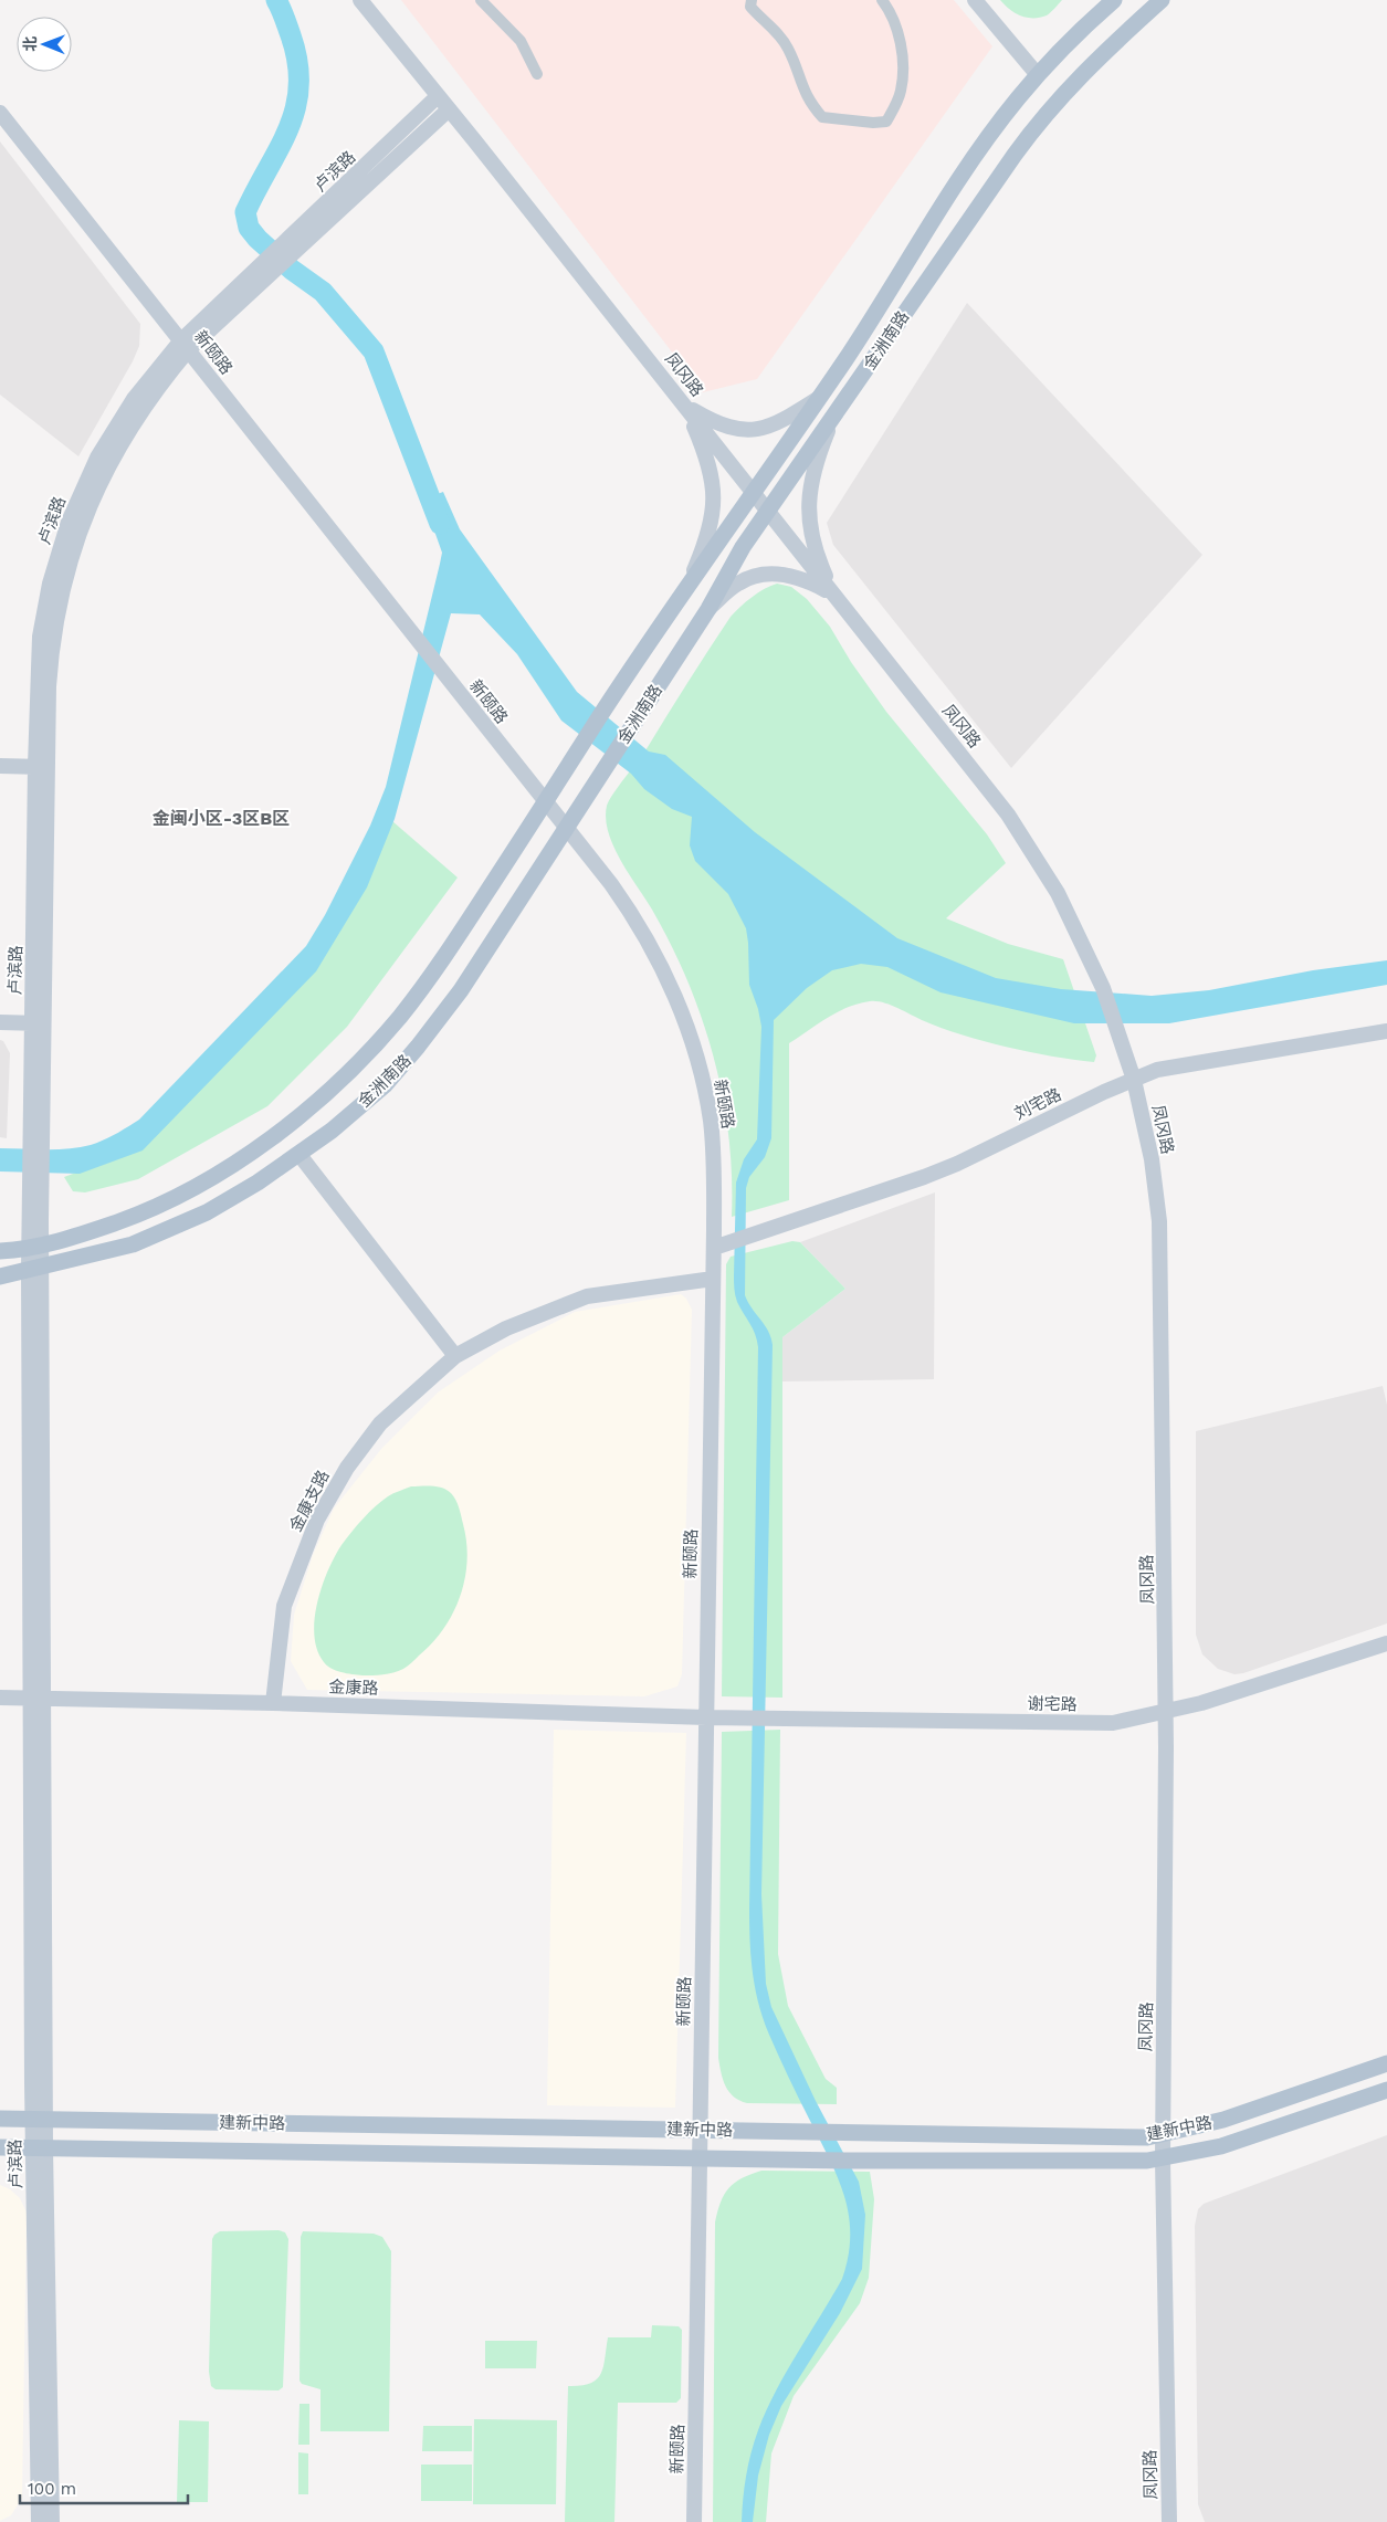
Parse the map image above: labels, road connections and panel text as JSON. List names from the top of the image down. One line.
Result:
{"streets":{"main road":["卢滨路","金洲南路","新颐路","凤冈路","刘宅路","金康支路","金康路","谢宅路","建新中路"]},"crossings":[["卢滨路","金洲南路"],["卢滨路","新颐路"],["卢滨路","凤冈路"],["卢滨路","金康路"],["卢滨路","建新中路"],["金洲南路","新颐路"],["金洲南路","凤冈路"],["新颐路","刘宅路"],["新颐路","金康支路"],["新颐路","金康路"],["新颐路","谢宅路"],["新颐路","建新中路"],["凤冈路","刘宅路"],["凤冈路","谢宅路"],["凤冈路","建新中路"],["金康支路","金康路"],["金康路","谢宅路"]],"districts":["金闽小区-3区B区"],"scale_bar":"100 m","north":"left"}
